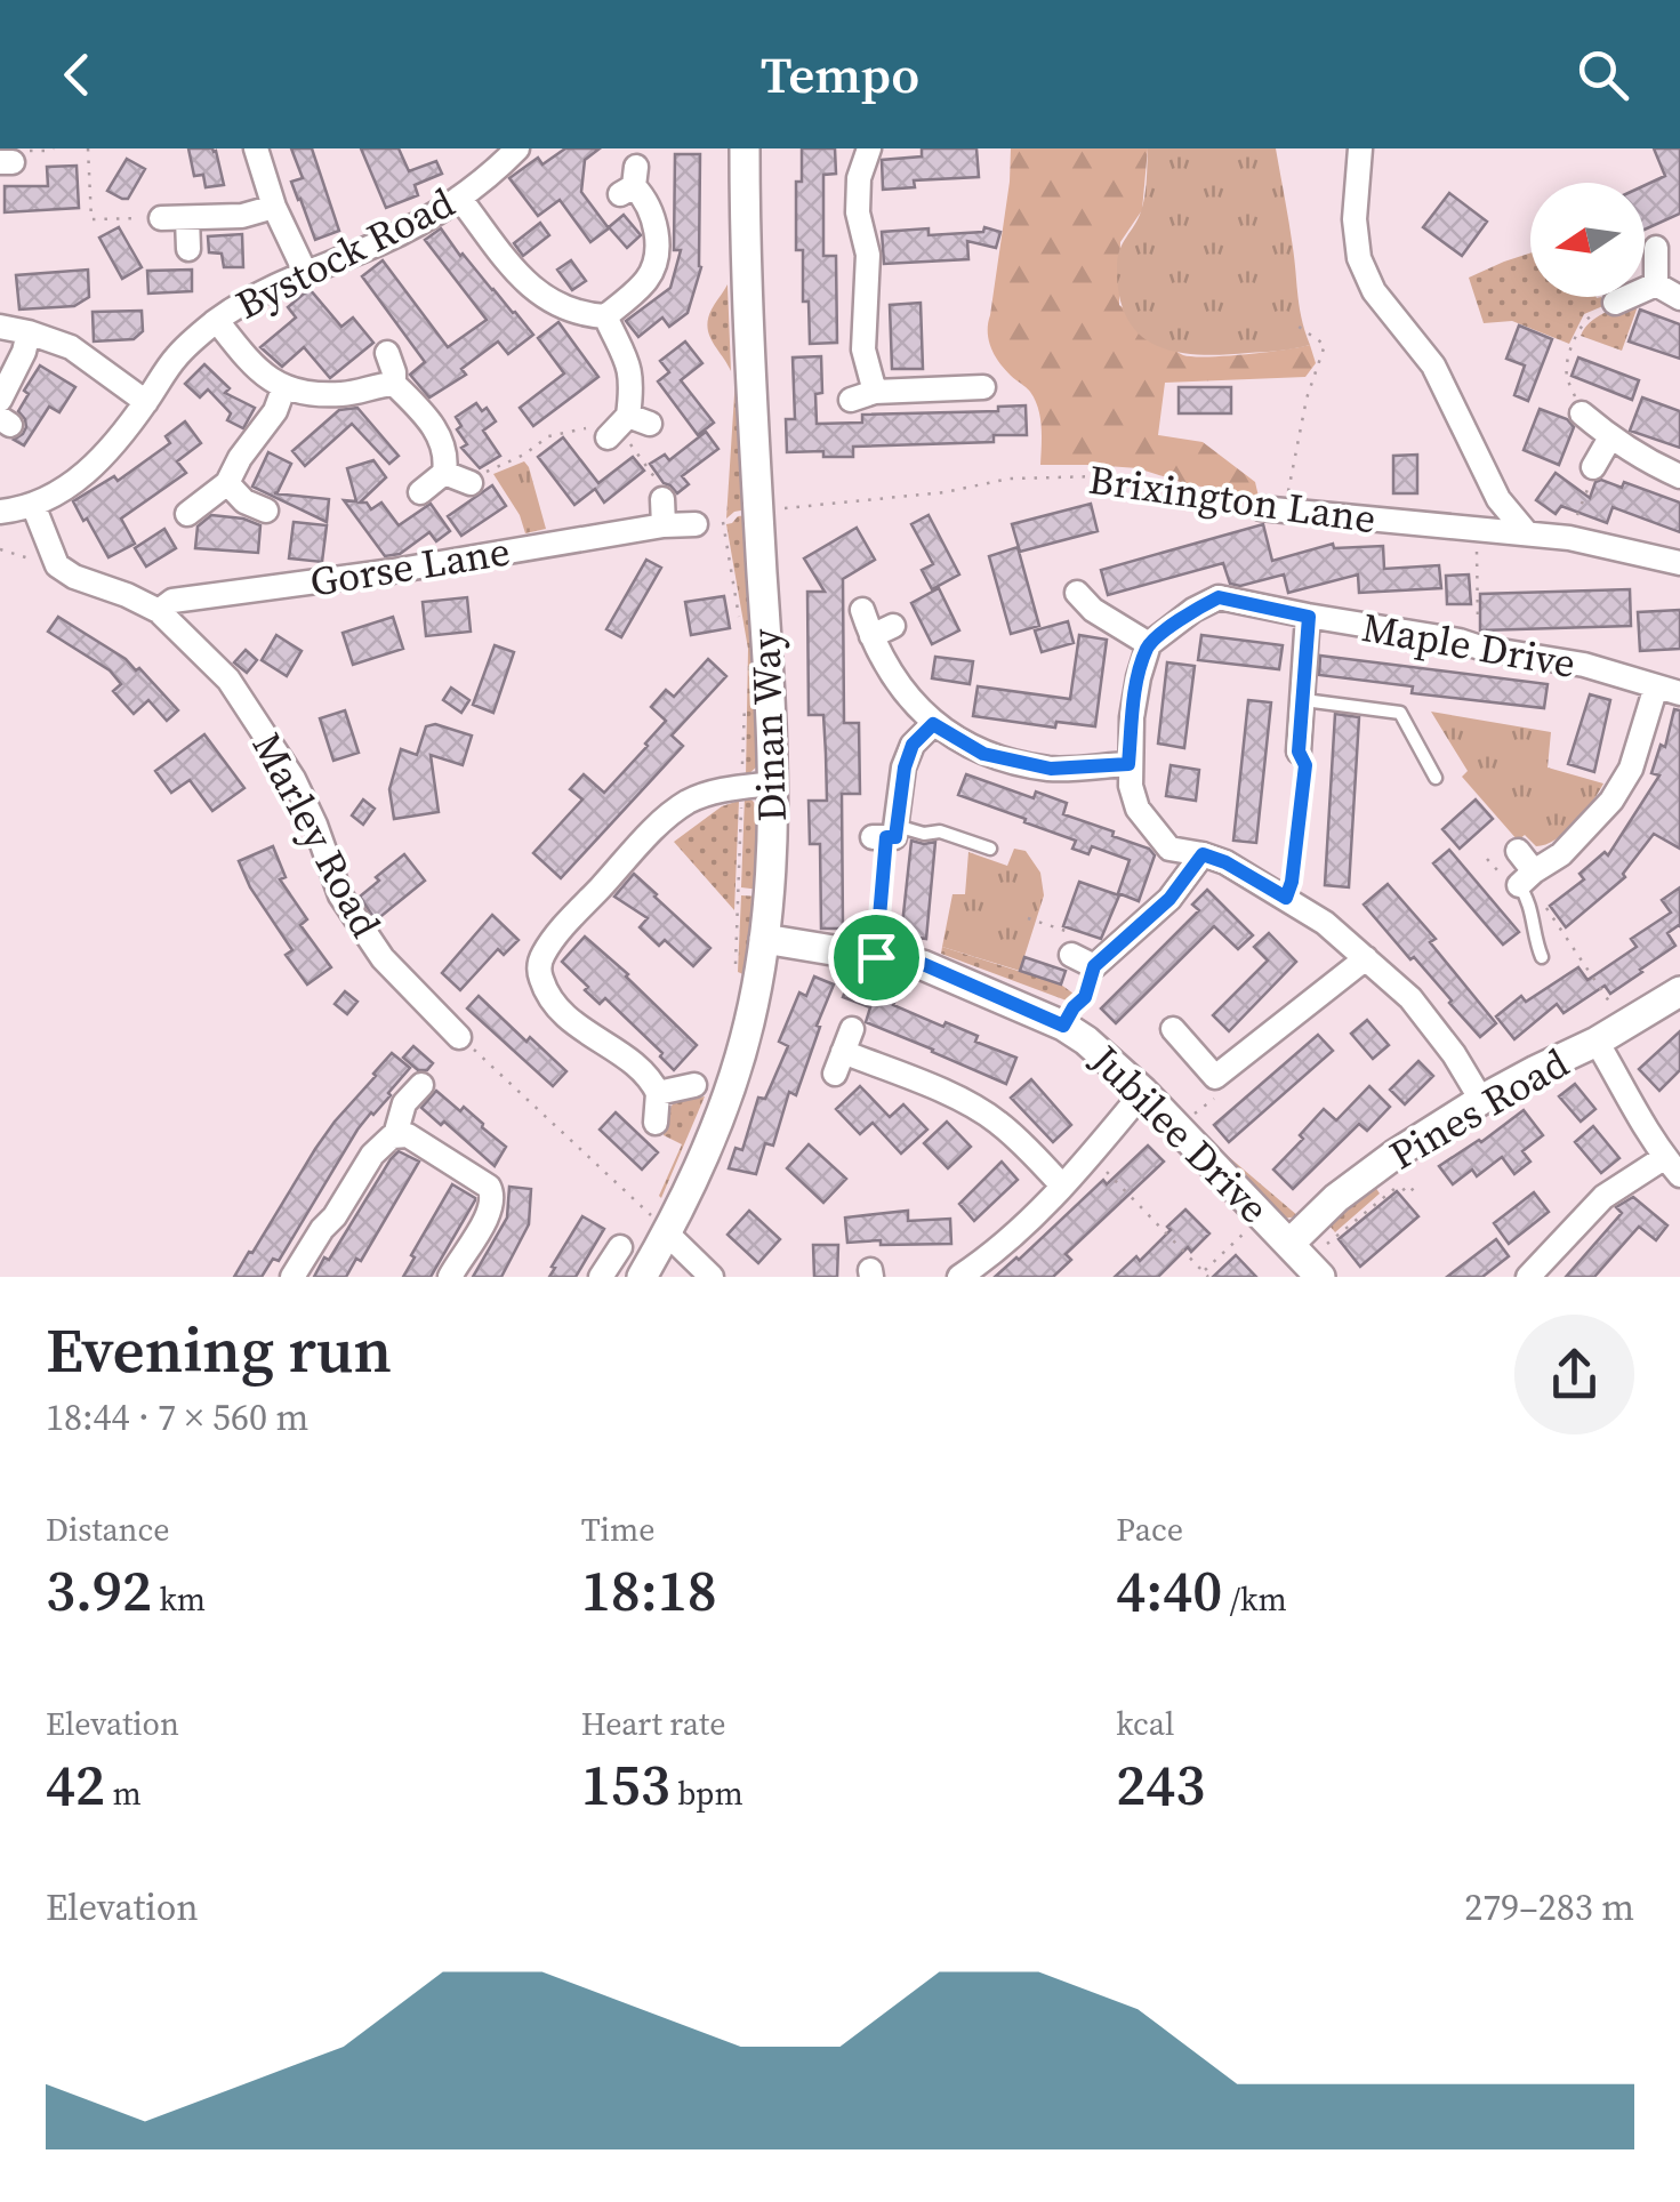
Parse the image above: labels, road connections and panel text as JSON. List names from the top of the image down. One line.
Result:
{"streets":{"street":["Bystock Road","Brixington Lane","Gorse Lane","Maple Drive","Dinan Way","Marley Road","Pines Road","Jubilee Drive"]},"crossings":[["Gorse Lane","Marley Road"],["Dinan Way","Jubilee Drive"],["Pines Road","Jubilee Drive"]],"north":"left","page":{"header":"Tempo","heading":["Evening run","18:44 · 7 × 560 m"],"stats":[["Distance","3.92 km"],["Time","18:18"],["Pace","4:40 /km"],["Elevation","42 m"],["Heart rate","153 bpm"],["kcal","243"]],"chart":["Elevation","279–283 m"]}}
